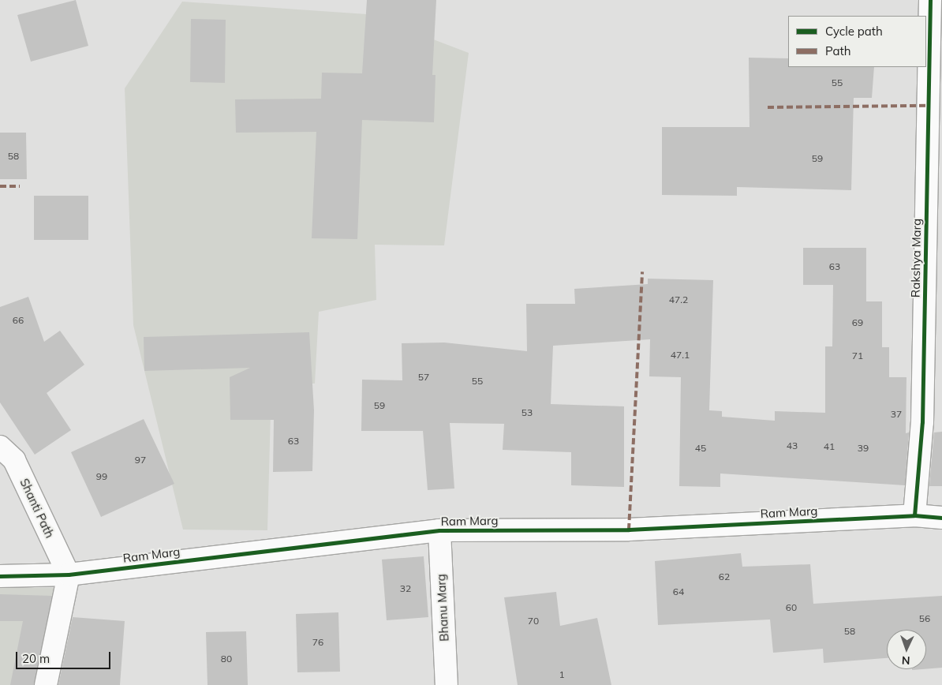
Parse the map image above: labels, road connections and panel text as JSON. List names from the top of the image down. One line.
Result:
{"streets":{"street":["Rakshya Marg","Shanti Path","Ram Marg","Bhanu Marg"]},"crossings":[["Rakshya Marg","Ram Marg"],["Shanti Path","Ram Marg"],["Ram Marg","Bhanu Marg"]],"house_numbers":["55","58","59","63","47.2","66","69","47.1","71","57","55","59","53","37","63","43","41","45","39","97","99","62","32","64","60","56","70","58","76","80","1"],"legend":["Cycle path","Path"],"scale_bar":"20 m","north":"bottom"}
